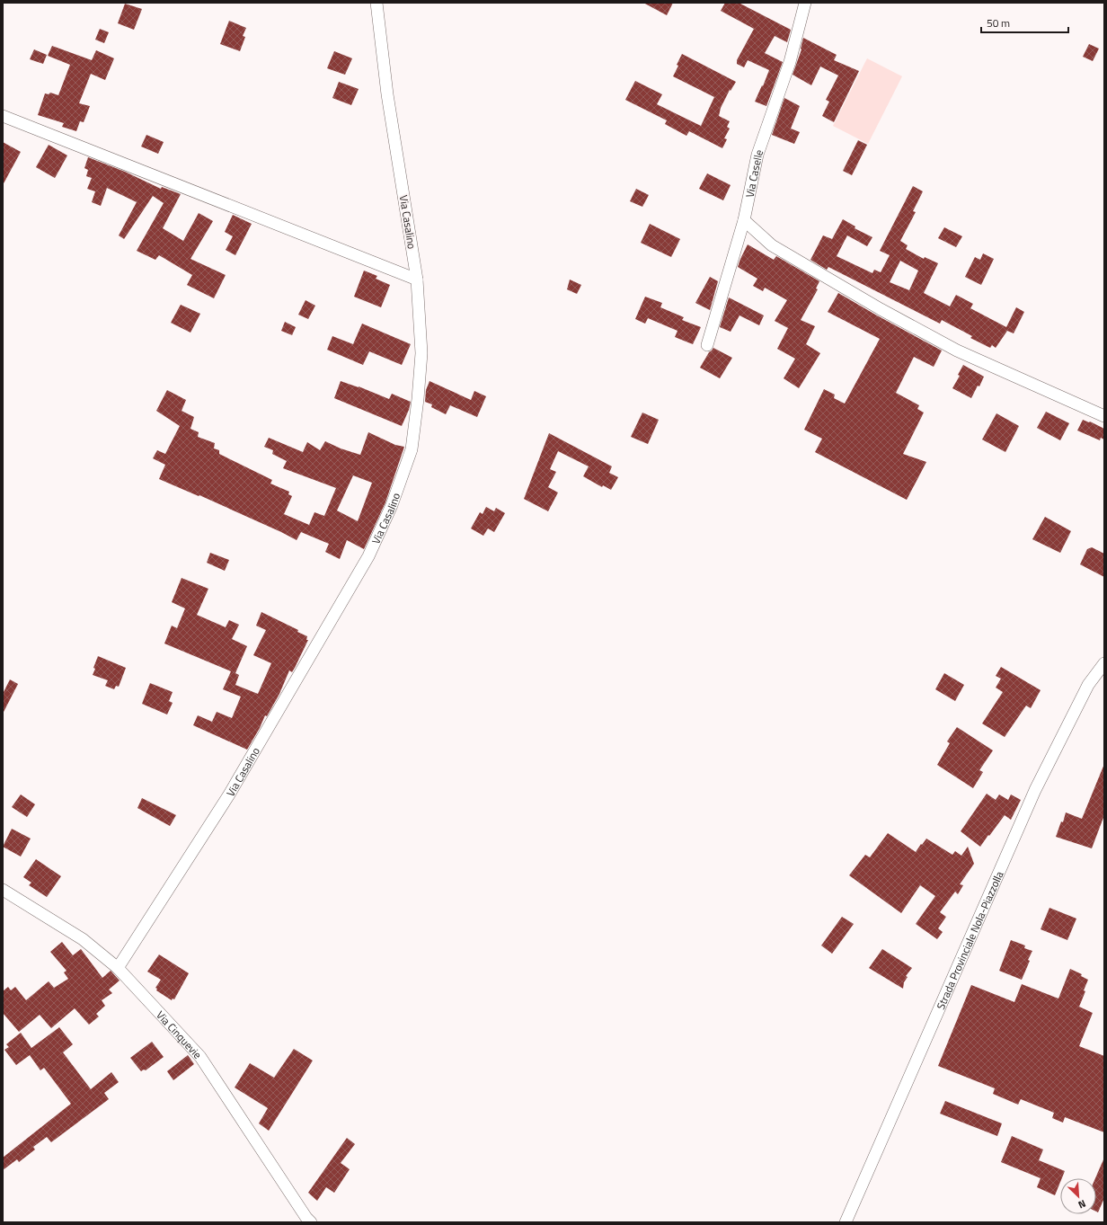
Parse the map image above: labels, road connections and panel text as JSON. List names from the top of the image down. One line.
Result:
{"streets":{"street":["Via Caselle","Via Casalino","Strada Provinciale Nola-Piazzolla","Via Cinquevie"]},"crossings":[["Via Casalino","Via Cinquevie"]],"scale_bar":"50 m","north":"bottom right"}
